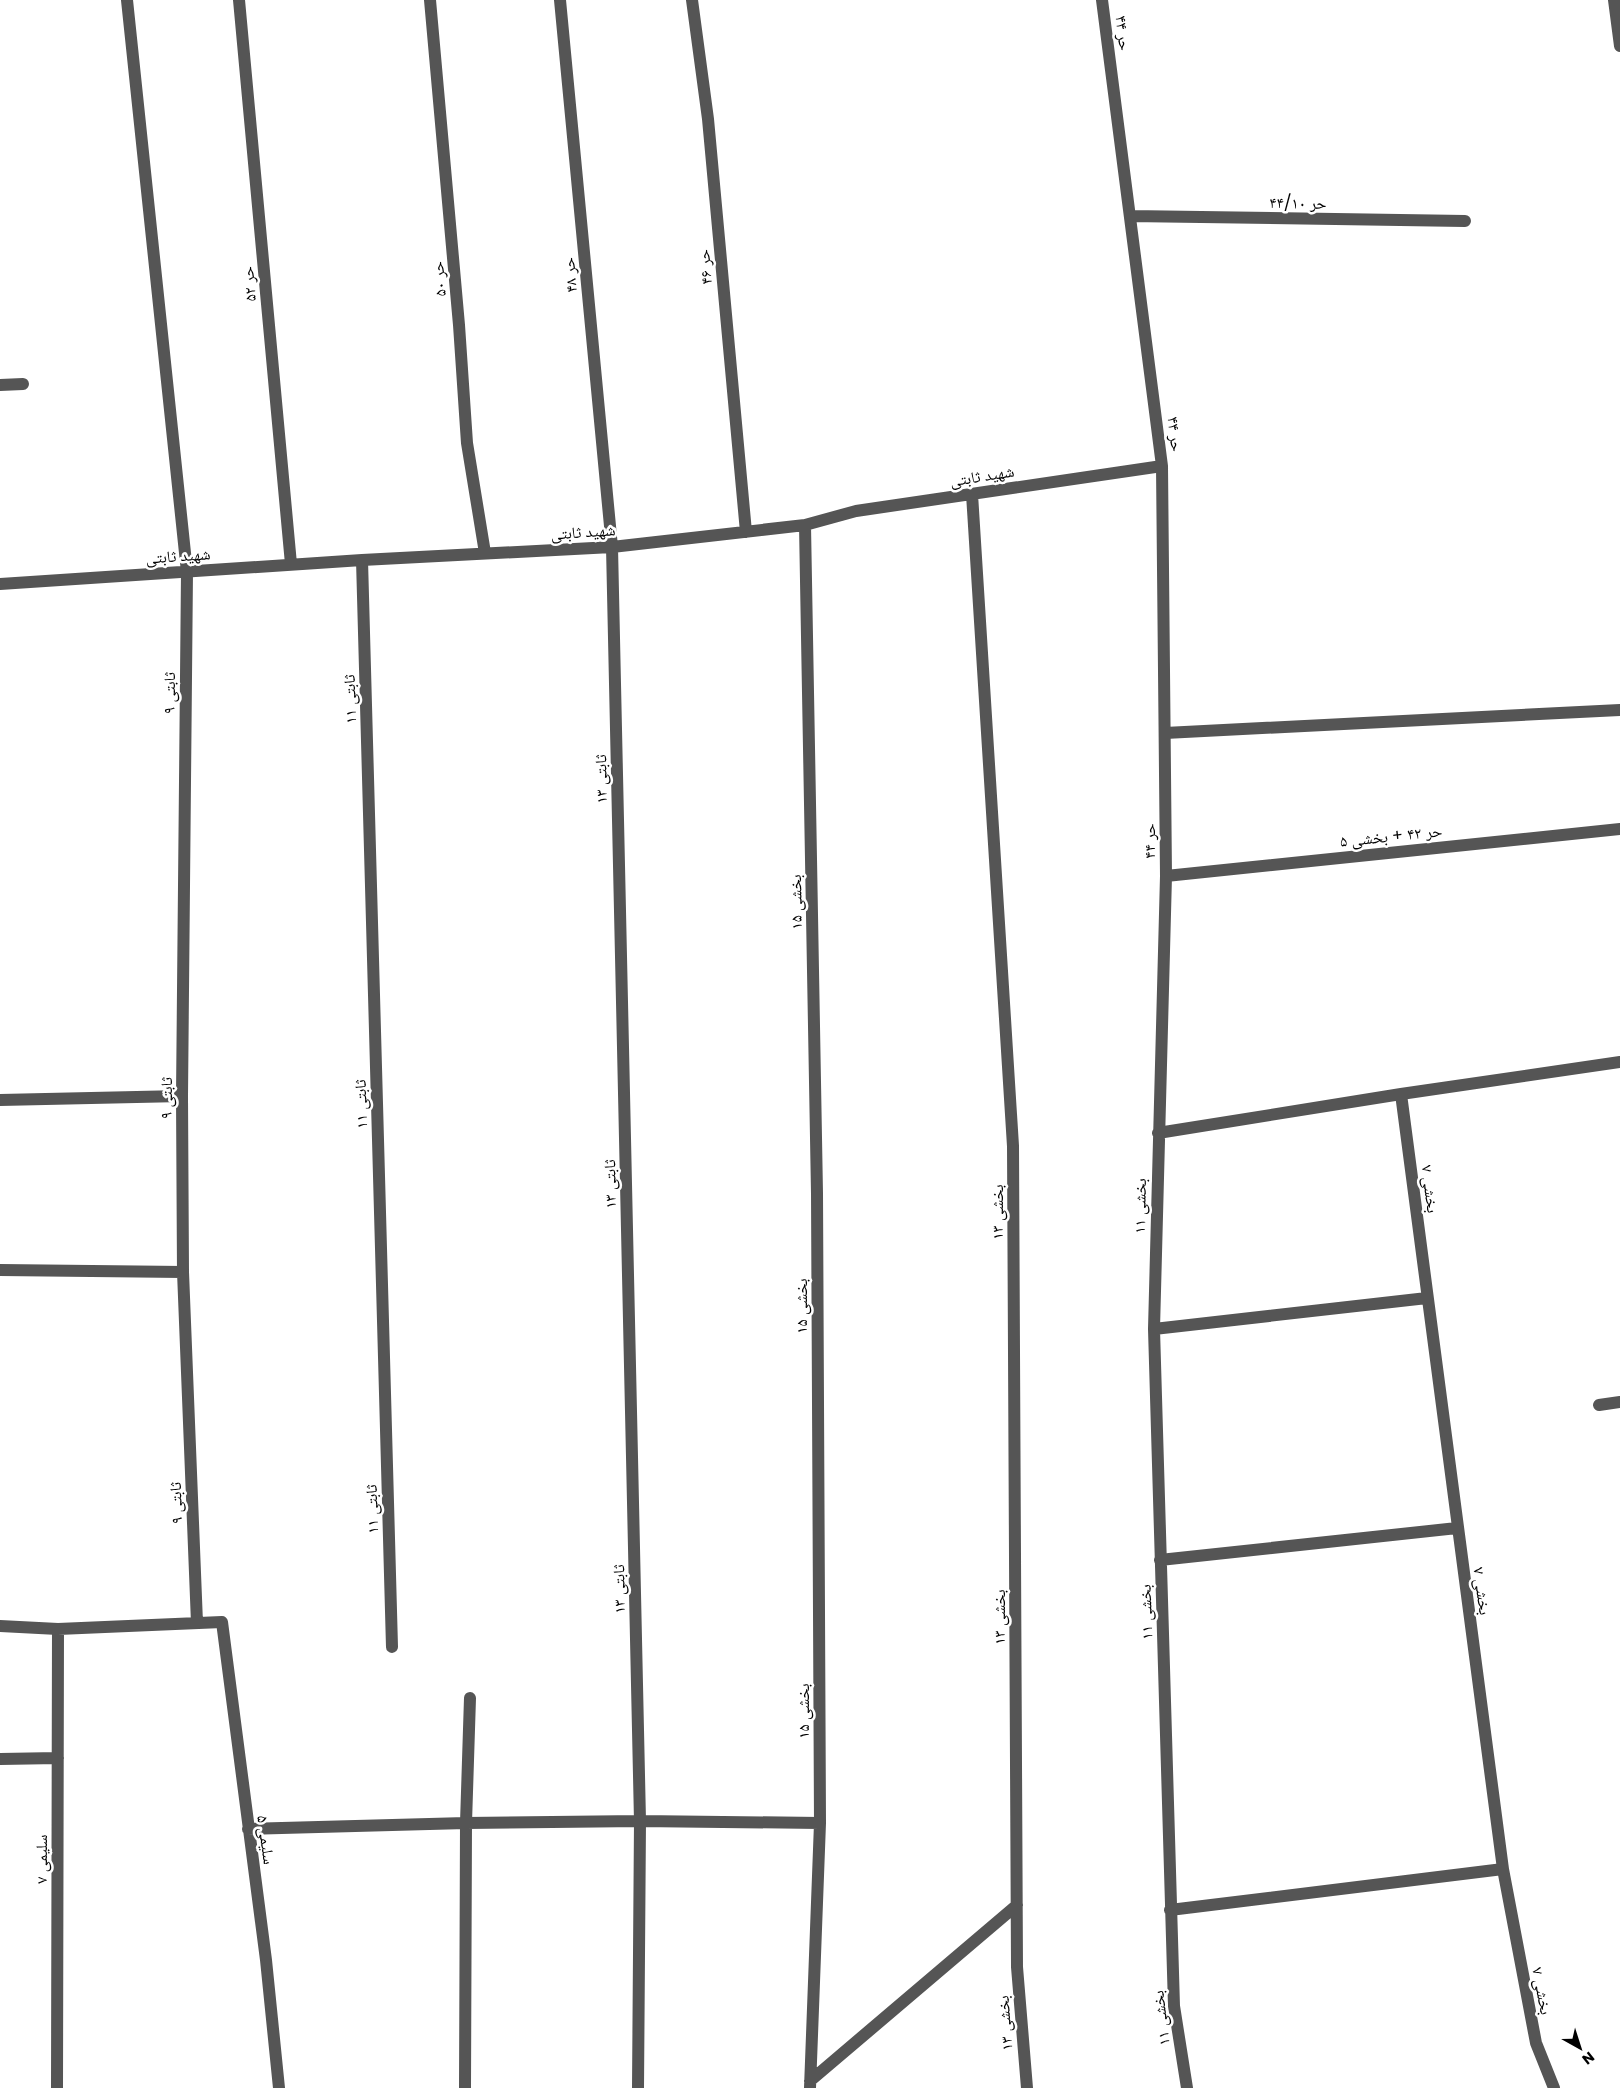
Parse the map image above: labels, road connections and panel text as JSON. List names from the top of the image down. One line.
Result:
{"streets":{"street":["حر ۴۴","حر ۴۴/۱۰","حر ۴۶","حر ۴۸","حر ۵۰","حر ۵۲","شهید ثابتی","ثابتی ۹","ثابتی ۱۱","ثابتی ۱۳","حر ۴۲ + بخشی ۵","بخشی ۱۵","بخشی ۷","بخشی ۱۱","بخشی ۱۳","سلیمی ۵","سلیمی ۷"]},"crossings":[["حر ۴۴","حر ۴۴/۱۰"],["حر ۴۴","شهید ثابتی"],["حر ۴۴","حر ۴۲ + بخشی ۵"],["حر ۴۴","بخشی ۱۱"],["حر ۴۶","شهید ثابتی"],["حر ۴۸","شهید ثابتی"],["حر ۴۸","ثابتی ۱۳"],["حر ۵۰","شهید ثابتی"],["حر ۵۲","شهید ثابتی"],["شهید ثابتی","ثابتی ۹"],["شهید ثابتی","ثابتی ۱۱"],["شهید ثابتی","ثابتی ۱۳"],["شهید ثابتی","بخشی ۱۵"],["شهید ثابتی","بخشی ۱۳"],["ثابتی ۹","سلیمی ۵"]],"north":"bottom right"}
